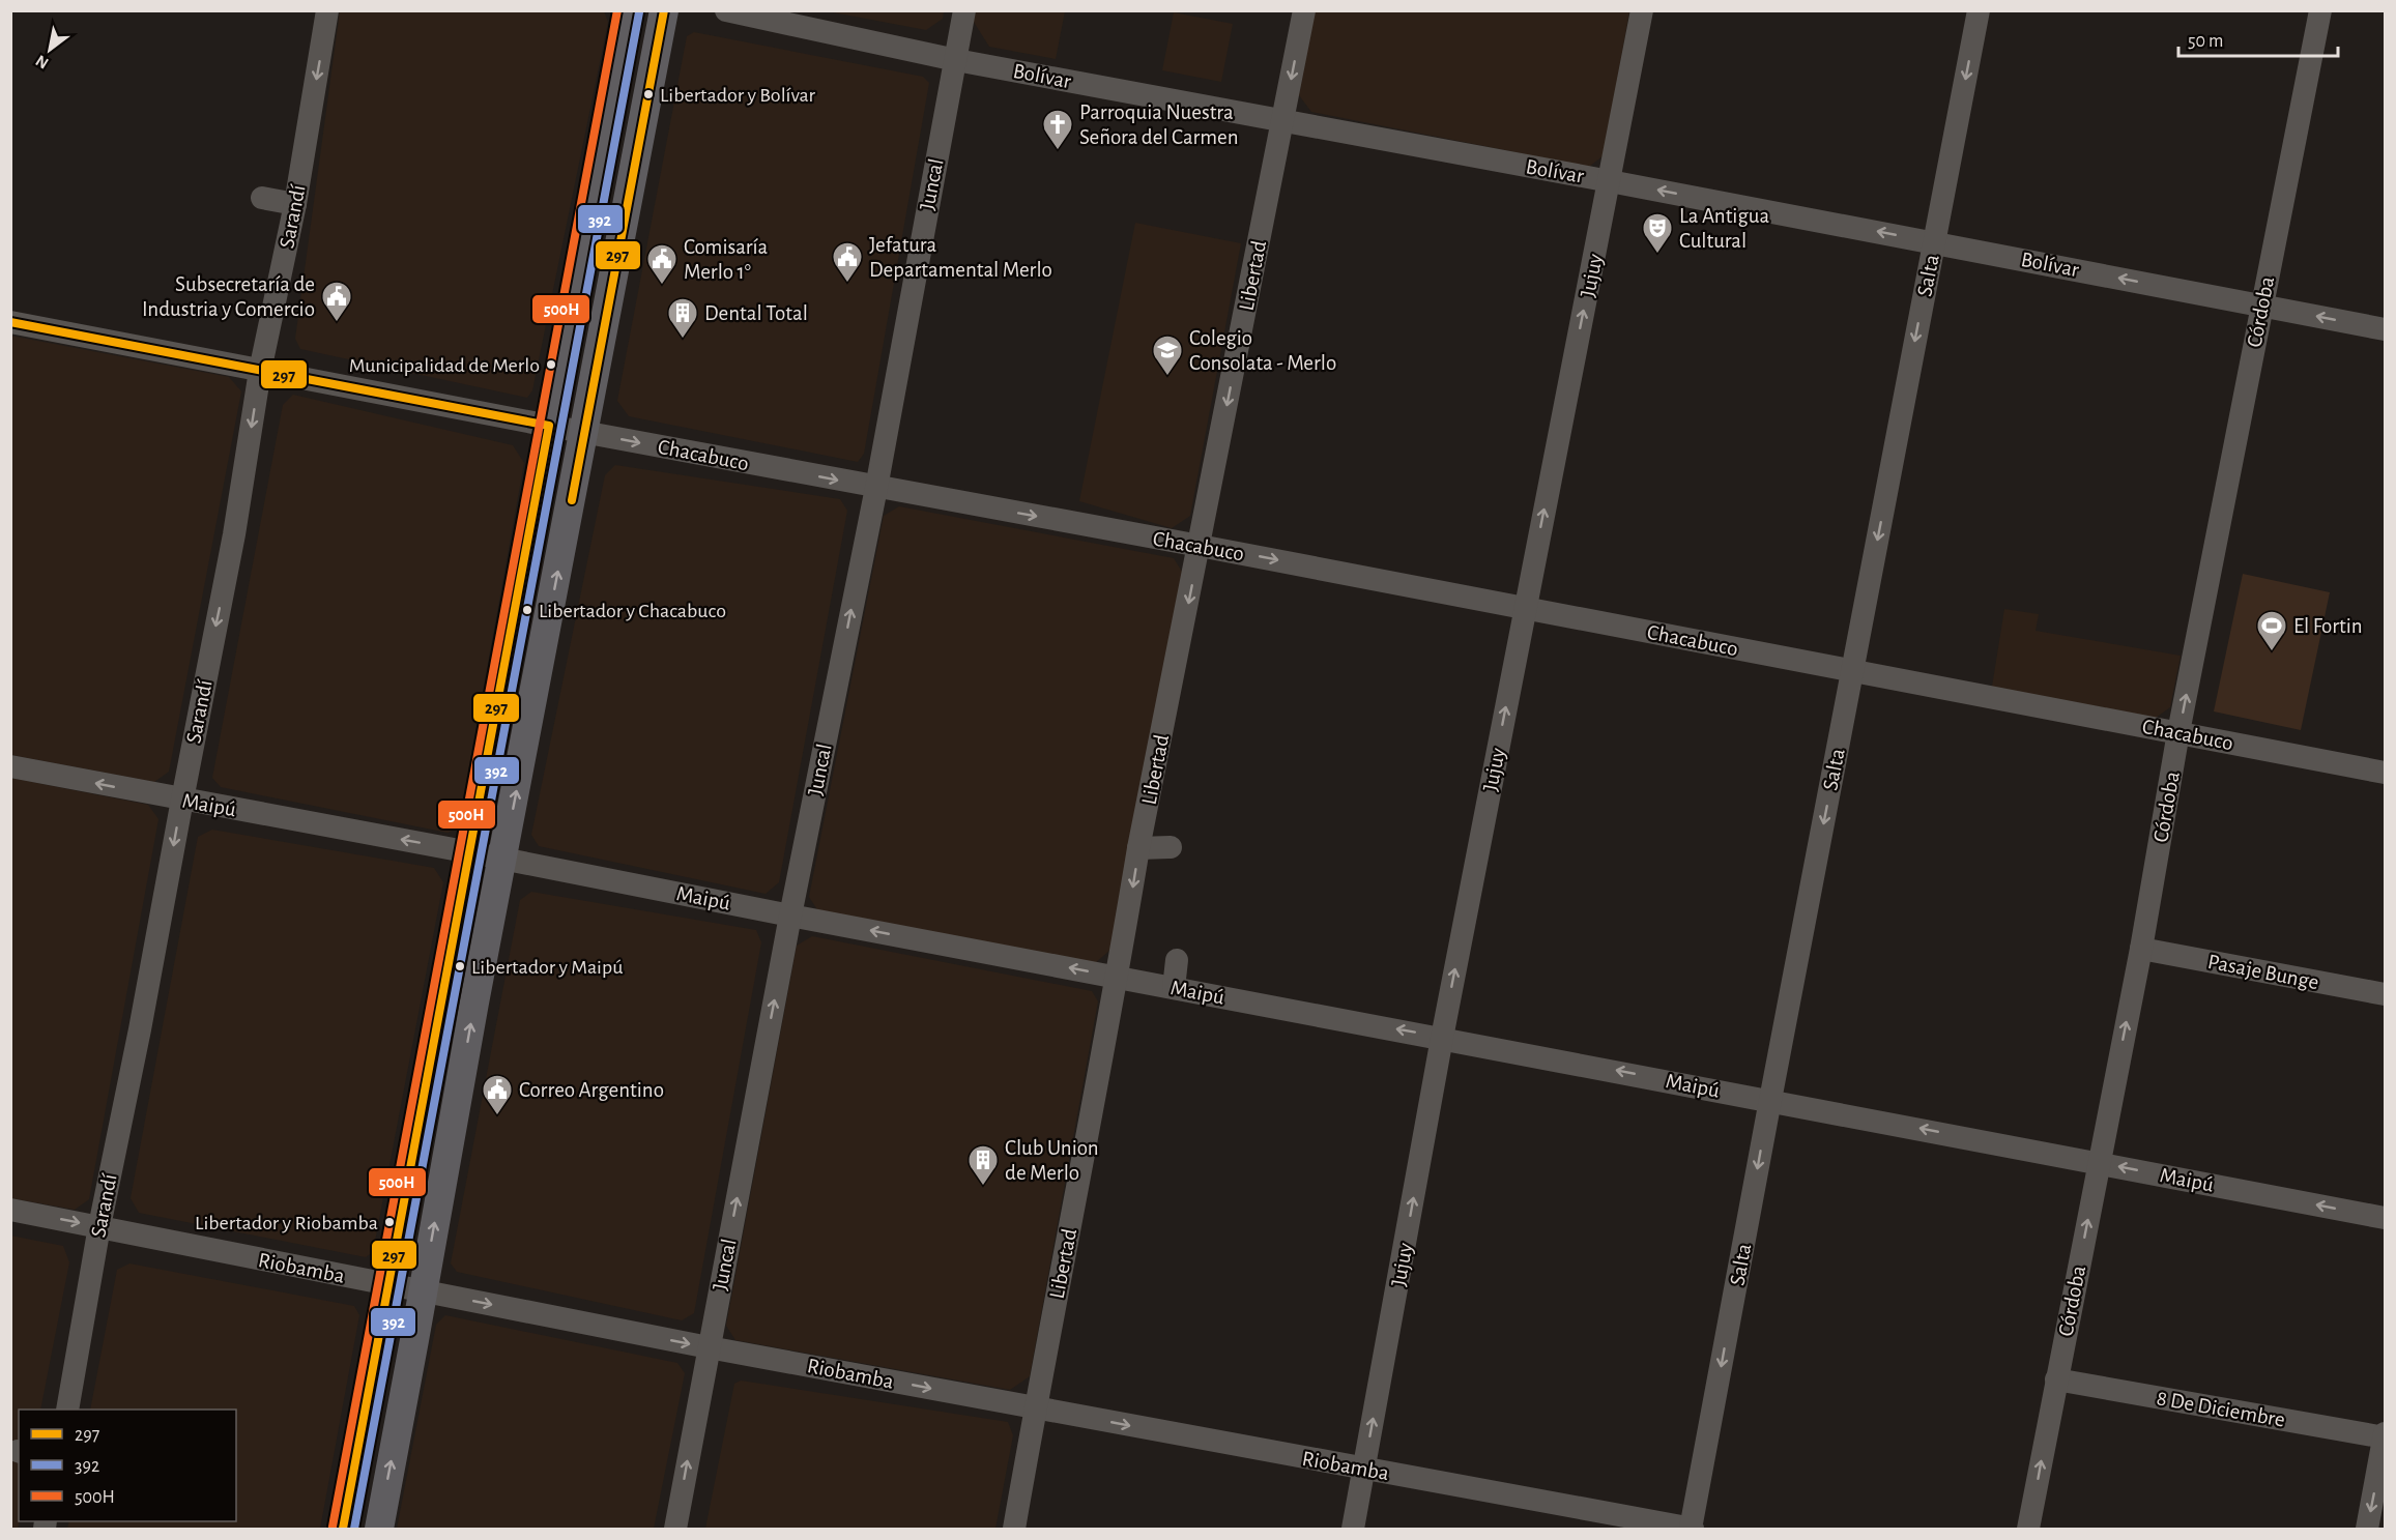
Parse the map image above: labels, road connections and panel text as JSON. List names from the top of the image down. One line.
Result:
{"streets":{"street":["Bolívar","Juncal","Sarandí","Libertad","Jujuy","Salta","Córdoba","Chacabuco","Maipú","Pasaje Bunge","Riobamba","8 De Diciembre"]},"crossings":[["Bolívar","Juncal"],["Bolívar","Libertad"],["Bolívar","Jujuy"],["Bolívar","Salta"],["Bolívar","Córdoba"],["Juncal","Chacabuco"],["Juncal","Maipú"],["Juncal","Riobamba"],["Sarandí","Chacabuco"],["Sarandí","Maipú"],["Sarandí","Riobamba"],["Libertad","Chacabuco"],["Libertad","Maipú"],["Libertad","Riobamba"],["Jujuy","Chacabuco"],["Jujuy","Maipú"],["Jujuy","Riobamba"],["Salta","Chacabuco"],["Salta","Maipú"],["Salta","Riobamba"],["Córdoba","Chacabuco"],["Córdoba","Maipú"],["Córdoba","Pasaje Bunge"],["Córdoba","8 De Diciembre"]],"one_way":["Bolívar","Juncal","Sarandí","Libertad","Jujuy","Salta","Córdoba","Chacabuco","Maipú","Riobamba"],"places":{"other":["Libertador y Bolívar","Municipalidad de Merlo","Libertador y Chacabuco","Libertador y Maipú","Libertador y Riobamba"],"church":["Parroquia Nuestra Señora del Carmen"],"theatre":["La Antigua Cultural"],"public building":["Jefatura Departamental Merlo","Comisaría Merlo 1°","Subsecretaría de Industria y Comercio","Correo Argentino"],"building":["Dental Total","Club Union de Merlo"],"school or university":["Colegio Consolata - Merlo"],"sports":["El Fortin"]},"lines":["transit line 297","transit line 500H","transit line 392"],"legend":["297","392","500H"],"scale_bar":"50 m","north":"bottom left"}
